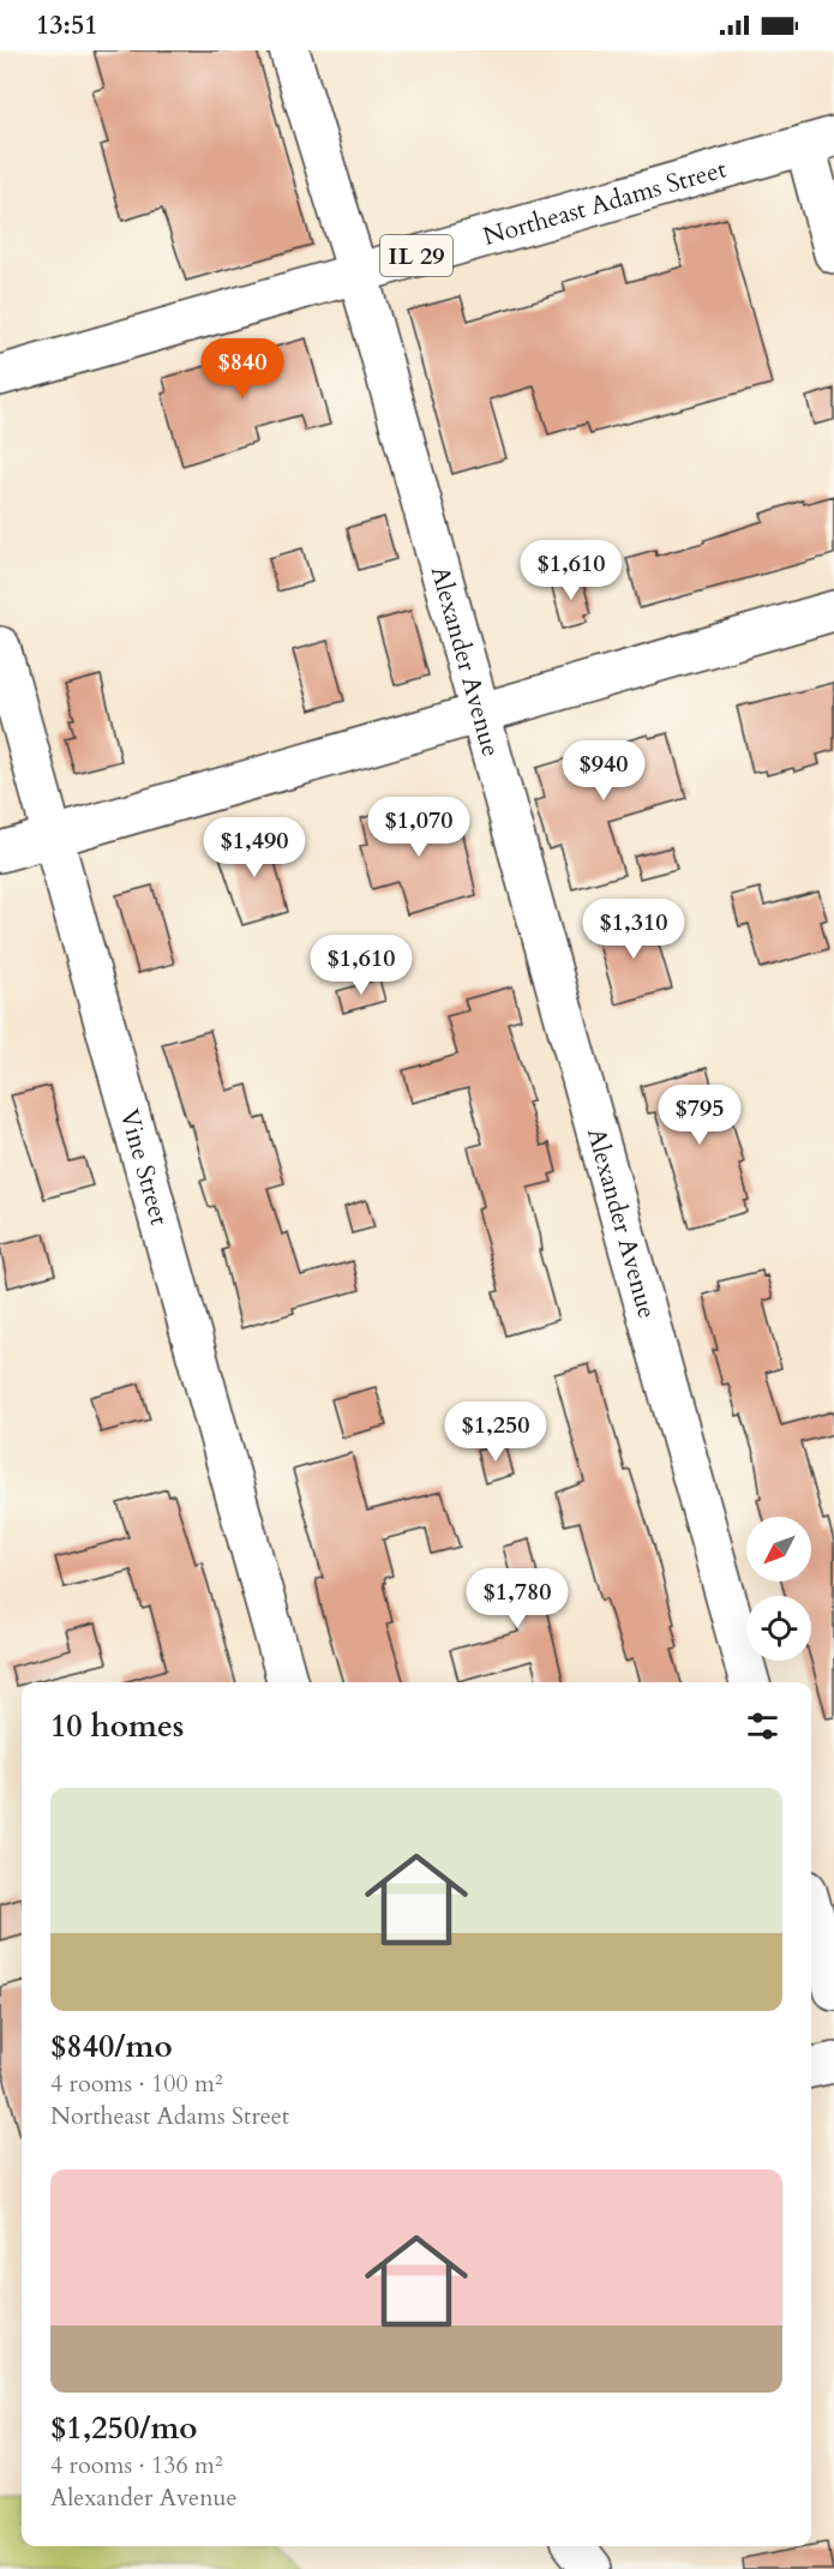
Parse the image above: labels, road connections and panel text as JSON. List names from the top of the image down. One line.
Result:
{"streets":{"street":["Northeast Adams Street","IL 29","Alexander Avenue","Vine Street"]},"crossings":[["Northeast Adams Street","Alexander Avenue"]],"north":"bottom left","page":{"status":"13:51","price":["$840","$1,610","$940","$1,070","$1,490","$1,310","$1,610","$795","$1,250","$1,780"],"heading":"10 homes","list":[{"name":"$840/mo","note":"4 rooms · 100 m² · Northeast Adams Street"},{"name":"$1,250/mo","note":"4 rooms · 136 m² · Alexander Avenue"}]}}
